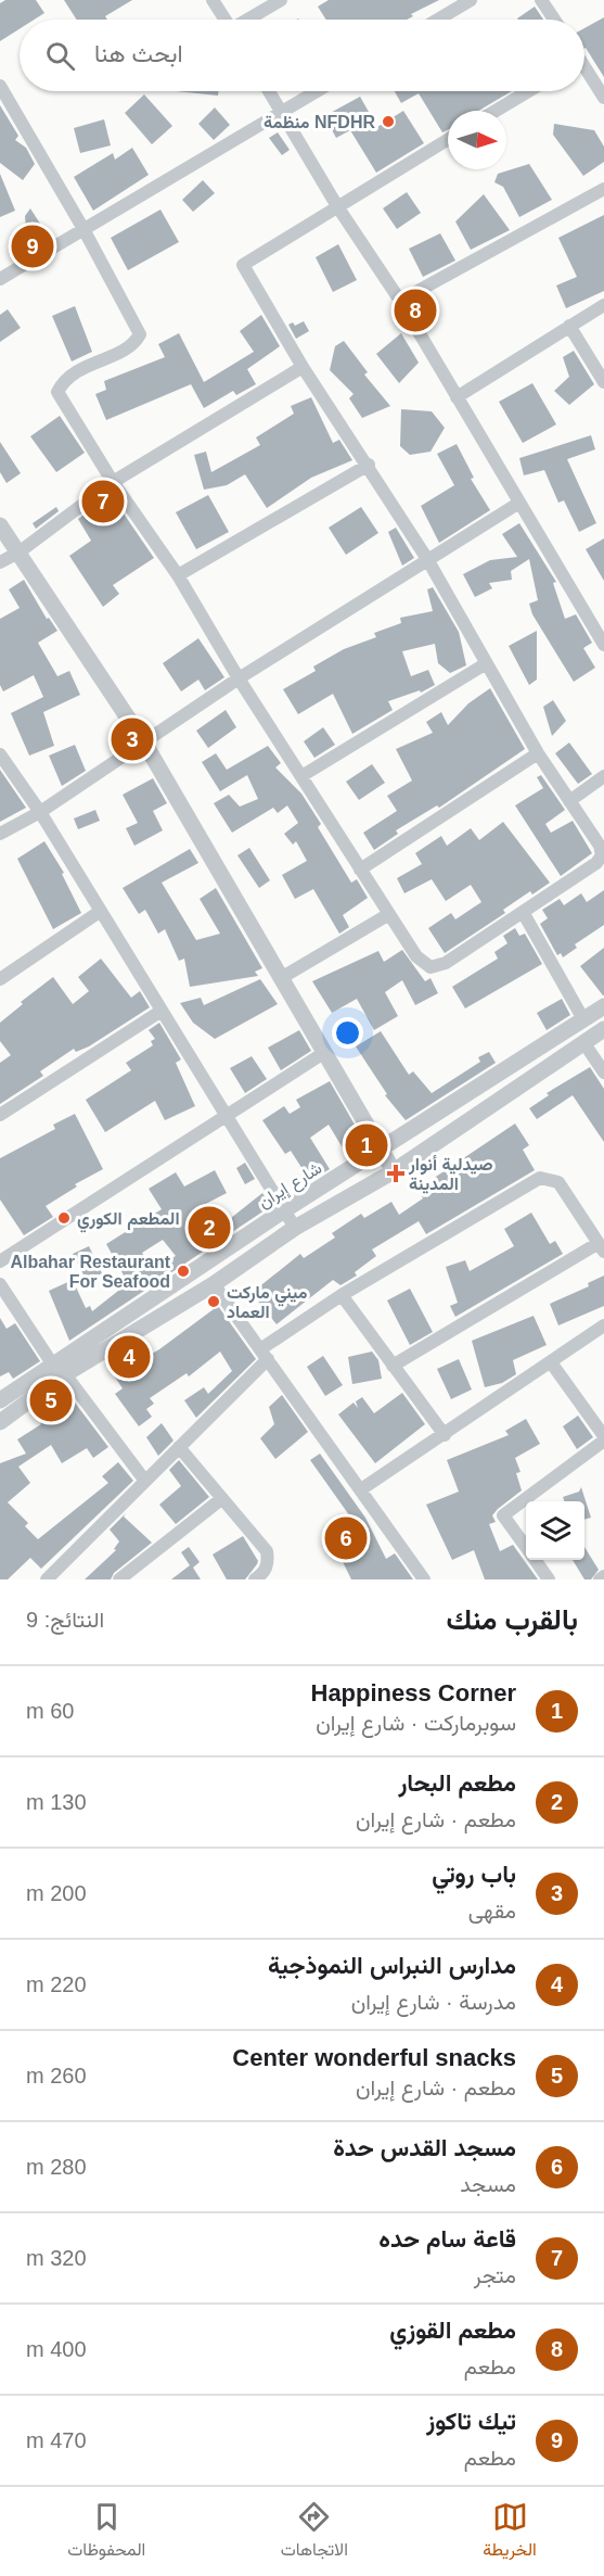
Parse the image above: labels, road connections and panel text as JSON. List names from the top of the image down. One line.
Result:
{"streets":{"street":["شارع إيران"]},"places":{"other":["منظمة NFDHR","المطعم الكوري","Albahar Restaurant For Seafood","ميني ماركت العماد"],"health":["صيدلية أنوار المدينة"]},"north":"right","page":{"search":"ابحث هنا","pins":["9","8","7","3","1","2","4","5","6"],"heading":["بالقرب منك","النتائج: 9"],"list":[{"mark":"1","name":"Happiness Corner","note":"سوبرماركت · شارع إيران","value":"60 m"},{"mark":"2","name":"مطعم البحار","note":"مطعم · شارع إيران","value":"130 m"},{"mark":"3","name":"باب روتي","note":"مقهى","value":"200 m"},{"mark":"4","name":"مدارس النبراس النموذجية","note":"مدرسة · شارع إيران","value":"220 m"},{"mark":"5","name":"Center wonderful snacks","note":"مطعم · شارع إيران","value":"260 m"},{"mark":"6","name":"مسجد القدس حدة","note":"مسجد","value":"280 m"},{"mark":"7","name":"قاعة سام حده","note":"متجر","value":"320 m"},{"mark":"8","name":"مطعم القوزي","note":"مطعم","value":"400 m"},{"mark":"9","name":"تيك تاكوز","note":"مطعم","value":"470 m"}],"nav":["الخريطة","الاتجاهات","المحفوظات"]}}
